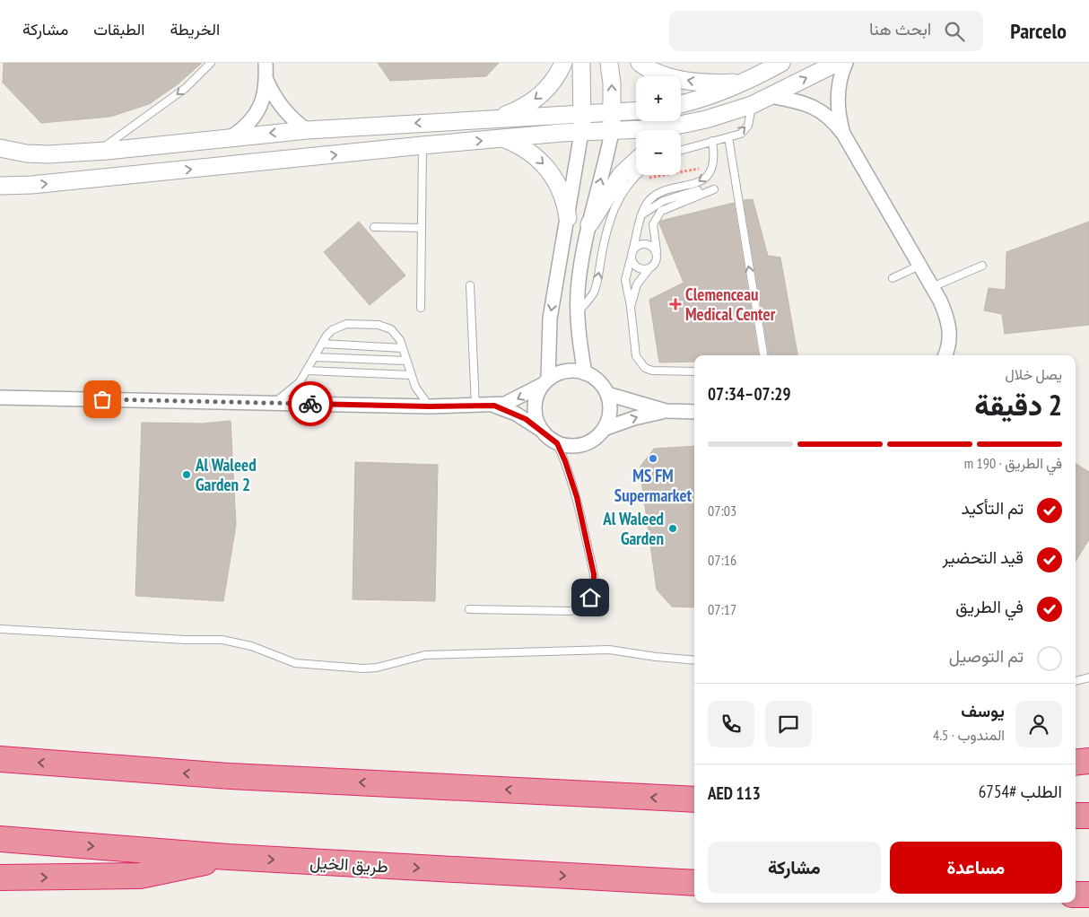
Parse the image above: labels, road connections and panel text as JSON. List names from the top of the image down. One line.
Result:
{"streets":{"highway":["طريق الخيل"]},"places":{"health":["Clemenceau Medical Center"],"other":["MS FM Supermarket","Al Waleed Garden 2","Al Waleed Garden"]},"page":{"header":"Parcelo","search":"ابحث هنا","nav":["الخريطة","الطبقات","مشاركة"],"map_buttons":["+","−"],"heading":["2 دقيقة","يصل خلال","07:29–07:34"],"panel":["يوسف","المندوب · 4.5","الطلب #6754","AED 113"],"bar":"في الطريق · 190 m","list":[["تم التأكيد","07:03"],["قيد التحضير","07:16"],["في الطريق","07:17"],"تم التوصيل"],"buttons":["مساعدة","مشاركة"]}}
